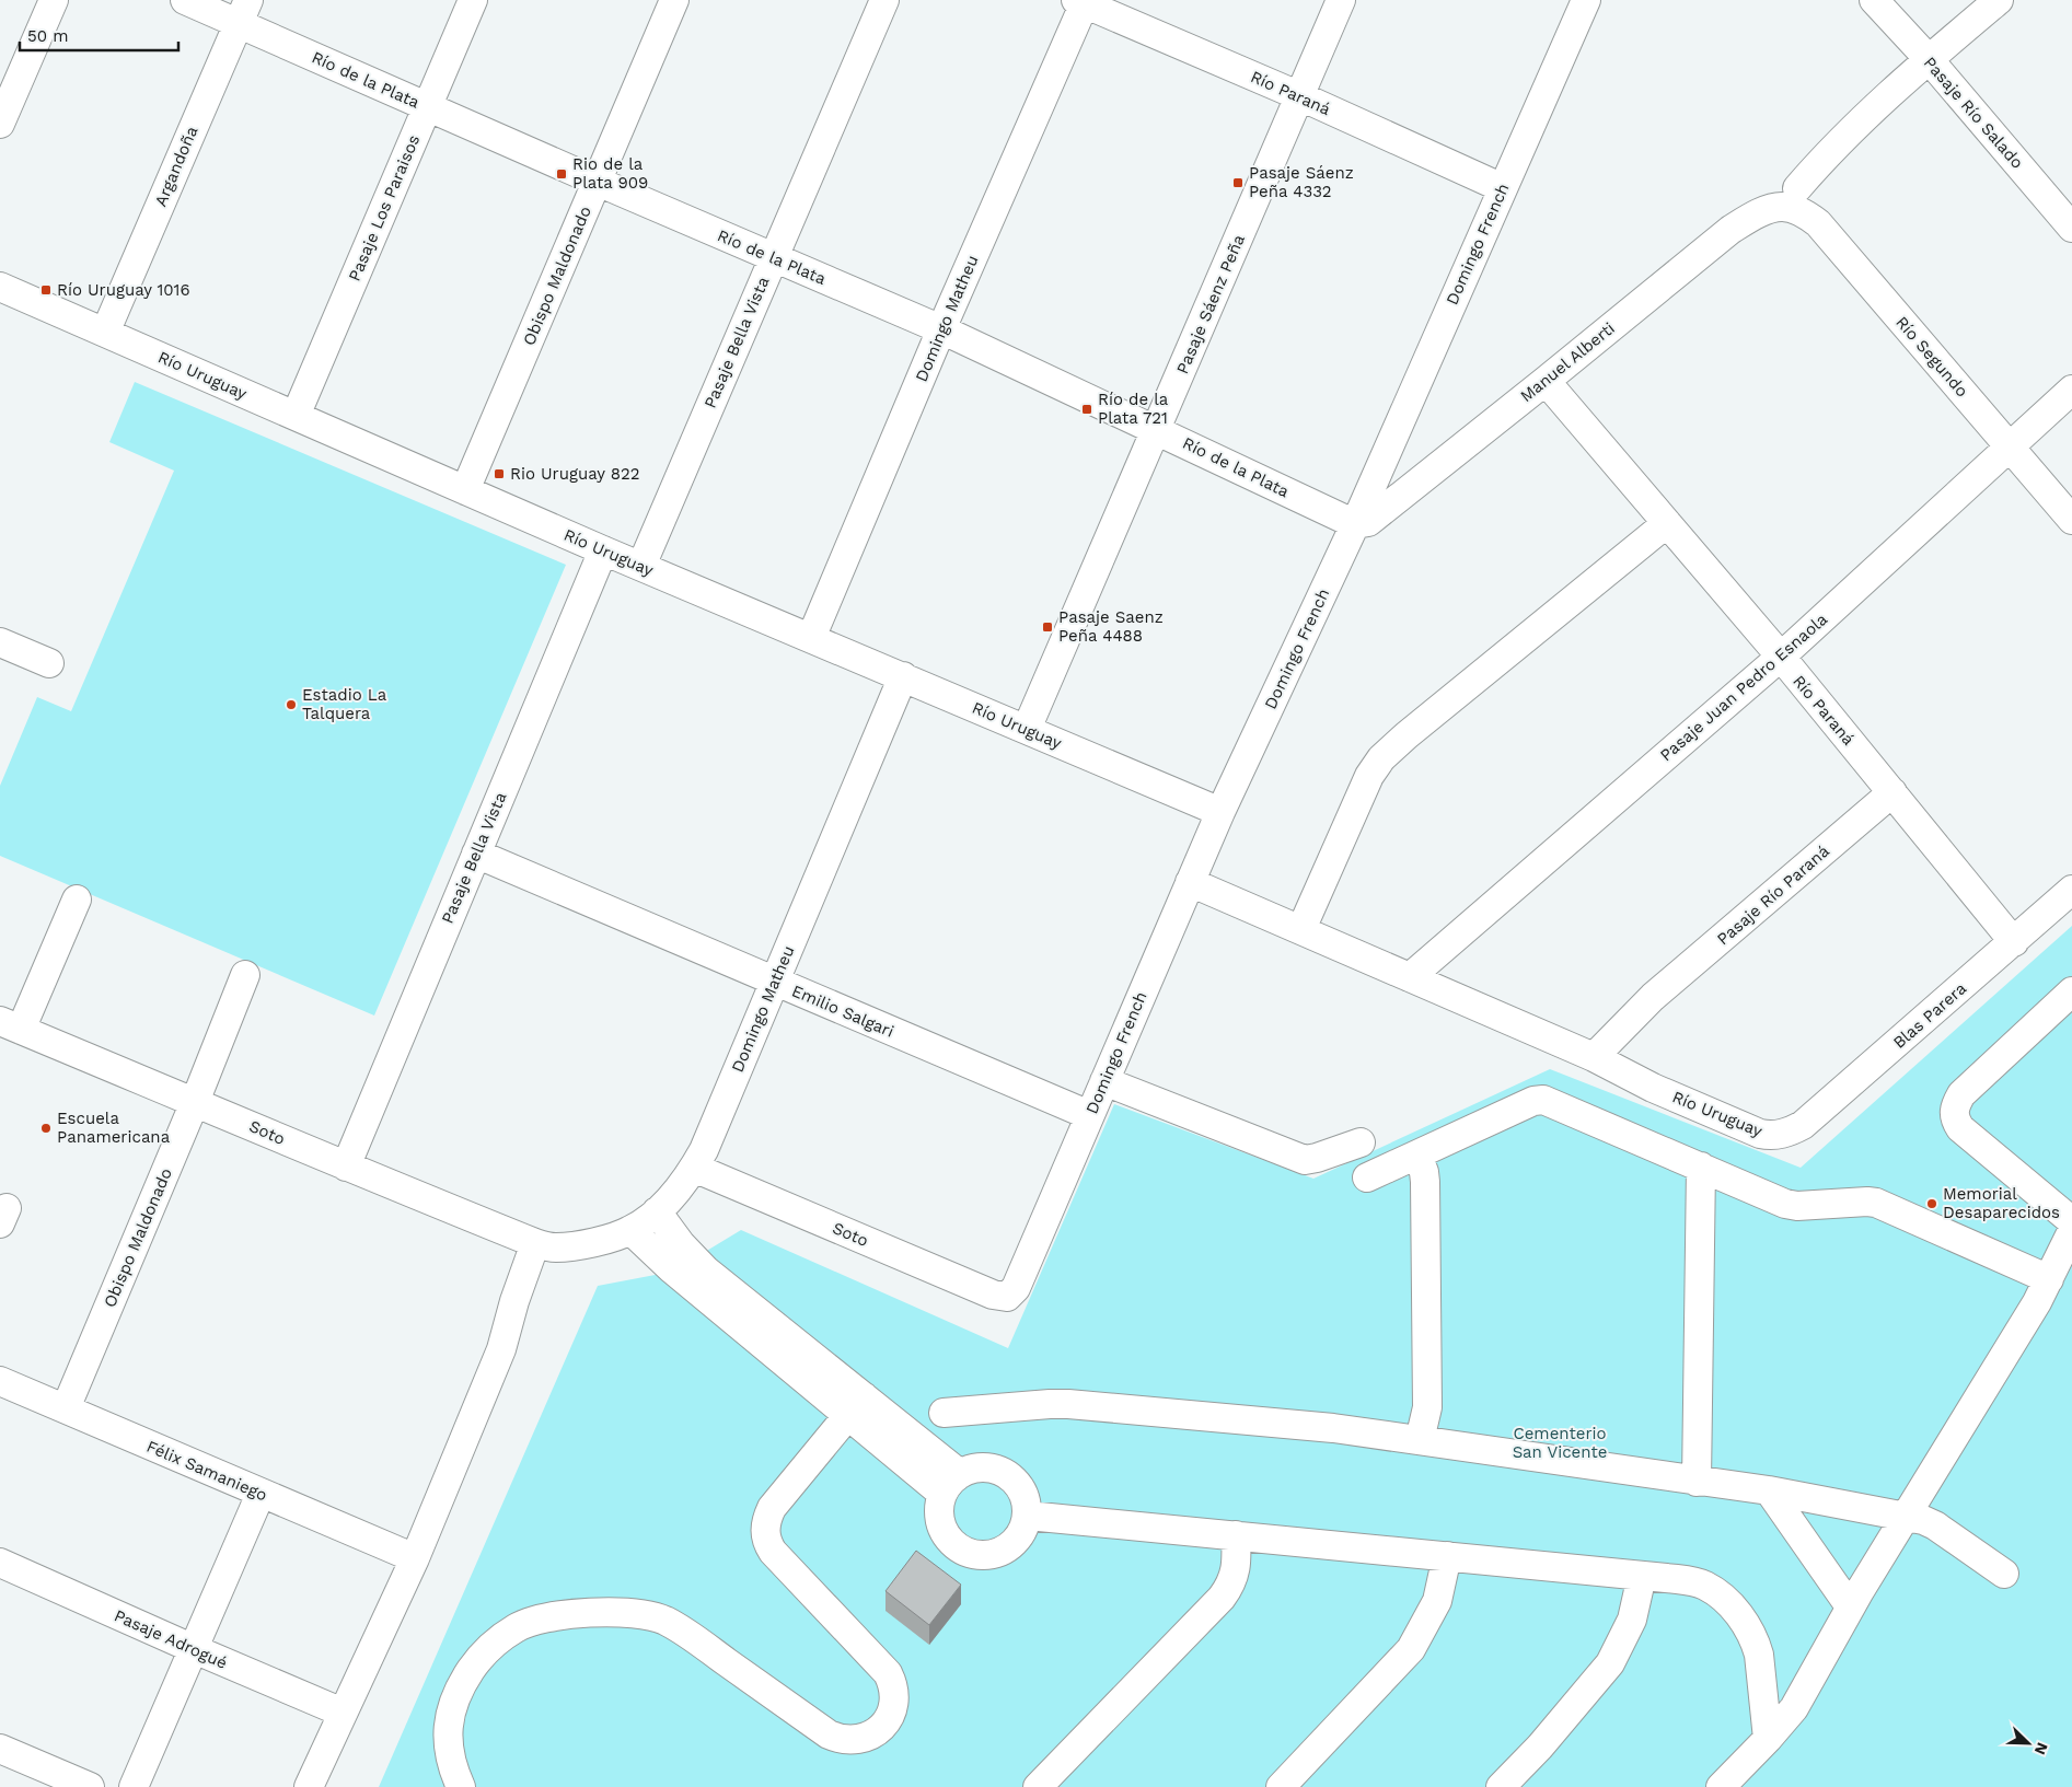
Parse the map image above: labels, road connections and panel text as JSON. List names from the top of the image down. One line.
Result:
{"streets":{"street":["Río de la Plata","Río Paraná","Pasaje Río Salado","Argandoña","Pasaje Los Paraisos","Domingo French","Obispo Maldonado","Pasaje Sáenz Peña","Domingo Matheu","Pasaje Bella Vista","Río Segundo","Manuel Alberti","Río Uruguay","Pasaje Juan Pedro Esnaola","Pasaje Río Paraná","Emilio Salgari","Blas Parera","Soto","Félix Samaniego","Pasaje Adrogué"]},"crossings":[["Río de la Plata","Argandoña"],["Río de la Plata","Pasaje Los Paraisos"],["Río de la Plata","Domingo French"],["Río de la Plata","Obispo Maldonado"],["Río de la Plata","Pasaje Sáenz Peña"],["Río de la Plata","Domingo Matheu"],["Río de la Plata","Pasaje Bella Vista"],["Río de la Plata","Manuel Alberti"],["Río Paraná","Domingo French"],["Río Paraná","Pasaje Sáenz Peña"],["Río Paraná","Domingo Matheu"],["Río Paraná","Manuel Alberti"],["Río Paraná","Pasaje Juan Pedro Esnaola"],["Río Paraná","Pasaje Río Paraná"],["Río Paraná","Blas Parera"],["Argandoña","Río Uruguay"],["Pasaje Los Paraisos","Río Uruguay"],["Domingo French","Manuel Alberti"],["Domingo French","Río Uruguay"],["Domingo French","Emilio Salgari"],["Domingo French","Soto"],["Obispo Maldonado","Río Uruguay"],["Obispo Maldonado","Soto"],["Obispo Maldonado","Félix Samaniego"],["Pasaje Sáenz Peña","Río Uruguay"],["Domingo Matheu","Río Uruguay"],["Domingo Matheu","Emilio Salgari"],["Domingo Matheu","Soto"],["Pasaje Bella Vista","Río Uruguay"],["Pasaje Bella Vista","Emilio Salgari"],["Pasaje Bella Vista","Soto"],["Río Segundo","Manuel Alberti"],["Río Segundo","Pasaje Juan Pedro Esnaola"],["Río Uruguay","Pasaje Juan Pedro Esnaola"],["Río Uruguay","Pasaje Río Paraná"],["Río Uruguay","Blas Parera"]],"parks":["Cementerio San Vicente"],"places":{"transit":["Rio de la Plata 909","Pasaje Sáenz Peña 4332","Río Uruguay 1016","Río de la Plata 721","Rio Uruguay 822","Pasaje Saenz Peña 4488"],"other":["Estadio La Talquera","Escuela Panamericana","Memorial Desaparecidos"]},"scale_bar":"50 m","north":"bottom right"}
